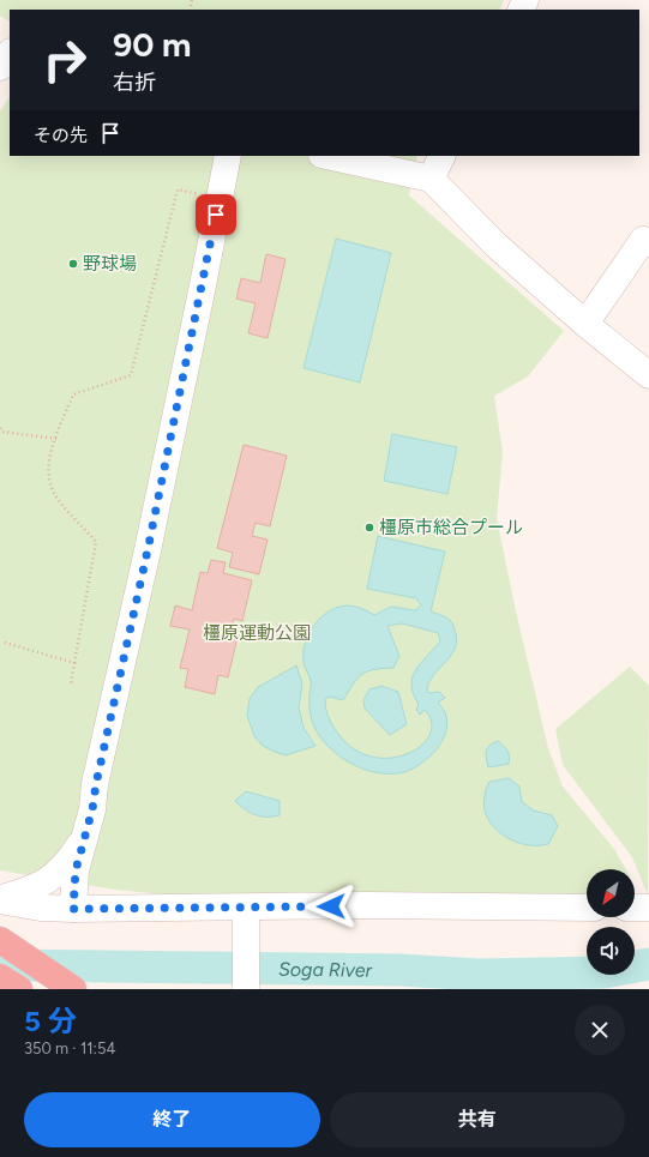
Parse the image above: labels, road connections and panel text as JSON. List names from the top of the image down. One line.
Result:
{"water":["Soga River"],"parks":["橿原運動公園"],"places":["野球場","橿原市総合プール"],"north":"bottom left","page":{"turn":["90 m","右折"],"then":"その先","heading":["5 分","350 m · 11:54"],"buttons":["終了","共有"]}}
